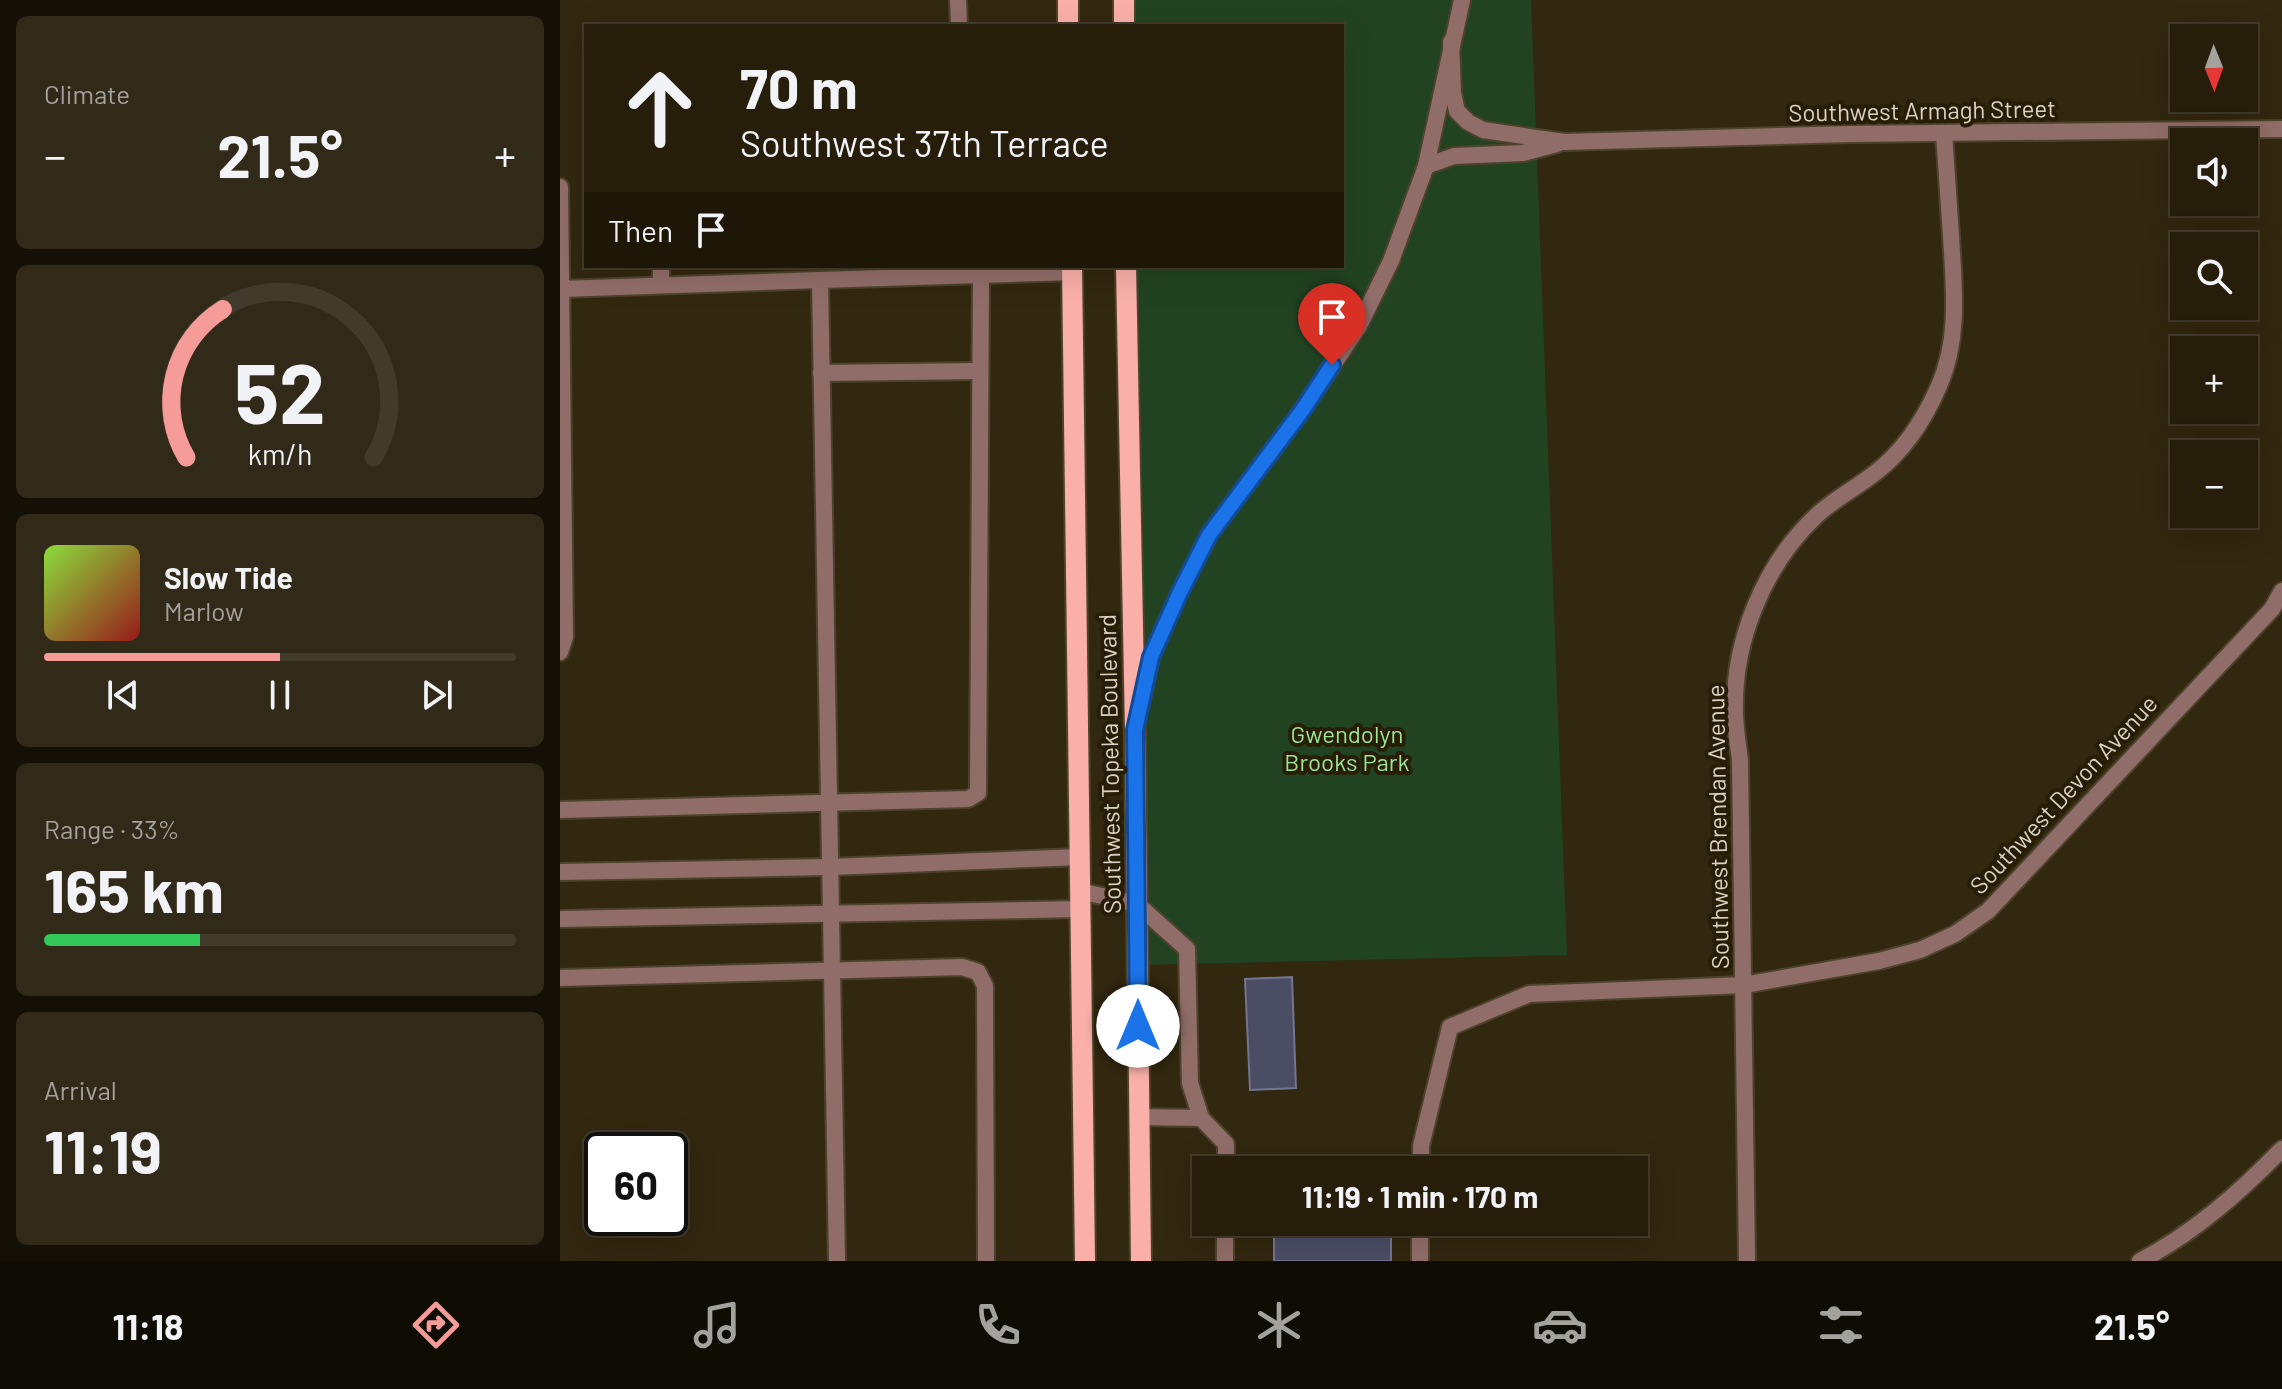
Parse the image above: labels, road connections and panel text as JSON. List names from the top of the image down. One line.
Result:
{"streets":{"main road":["Southwest Topeka Boulevard"],"street":["Southwest Armagh Street","Southwest Devon Avenue","Southwest Brendan Avenue"]},"crossings":[["Southwest Armagh Street","Southwest Brendan Avenue"],["Southwest Devon Avenue","Southwest Brendan Avenue"]],"parks":["Gwendolyn Brooks Park"],"north":"bottom","page":{"tile":["Climate",["Range · 33%","165 km"],["Arrival","11:19"]],"map_buttons":["+","−"],"turn":["70 m","Southwest 37th Terrace"],"heat":["−","21.5°","+"],"then":"Then","song":["Slow Tide","Marlow"],"limit":"60","trip":"11:19 · 1 min · 170 m","tabs":["11:18","21.5°"],"gauge":["52","km/h"]}}
